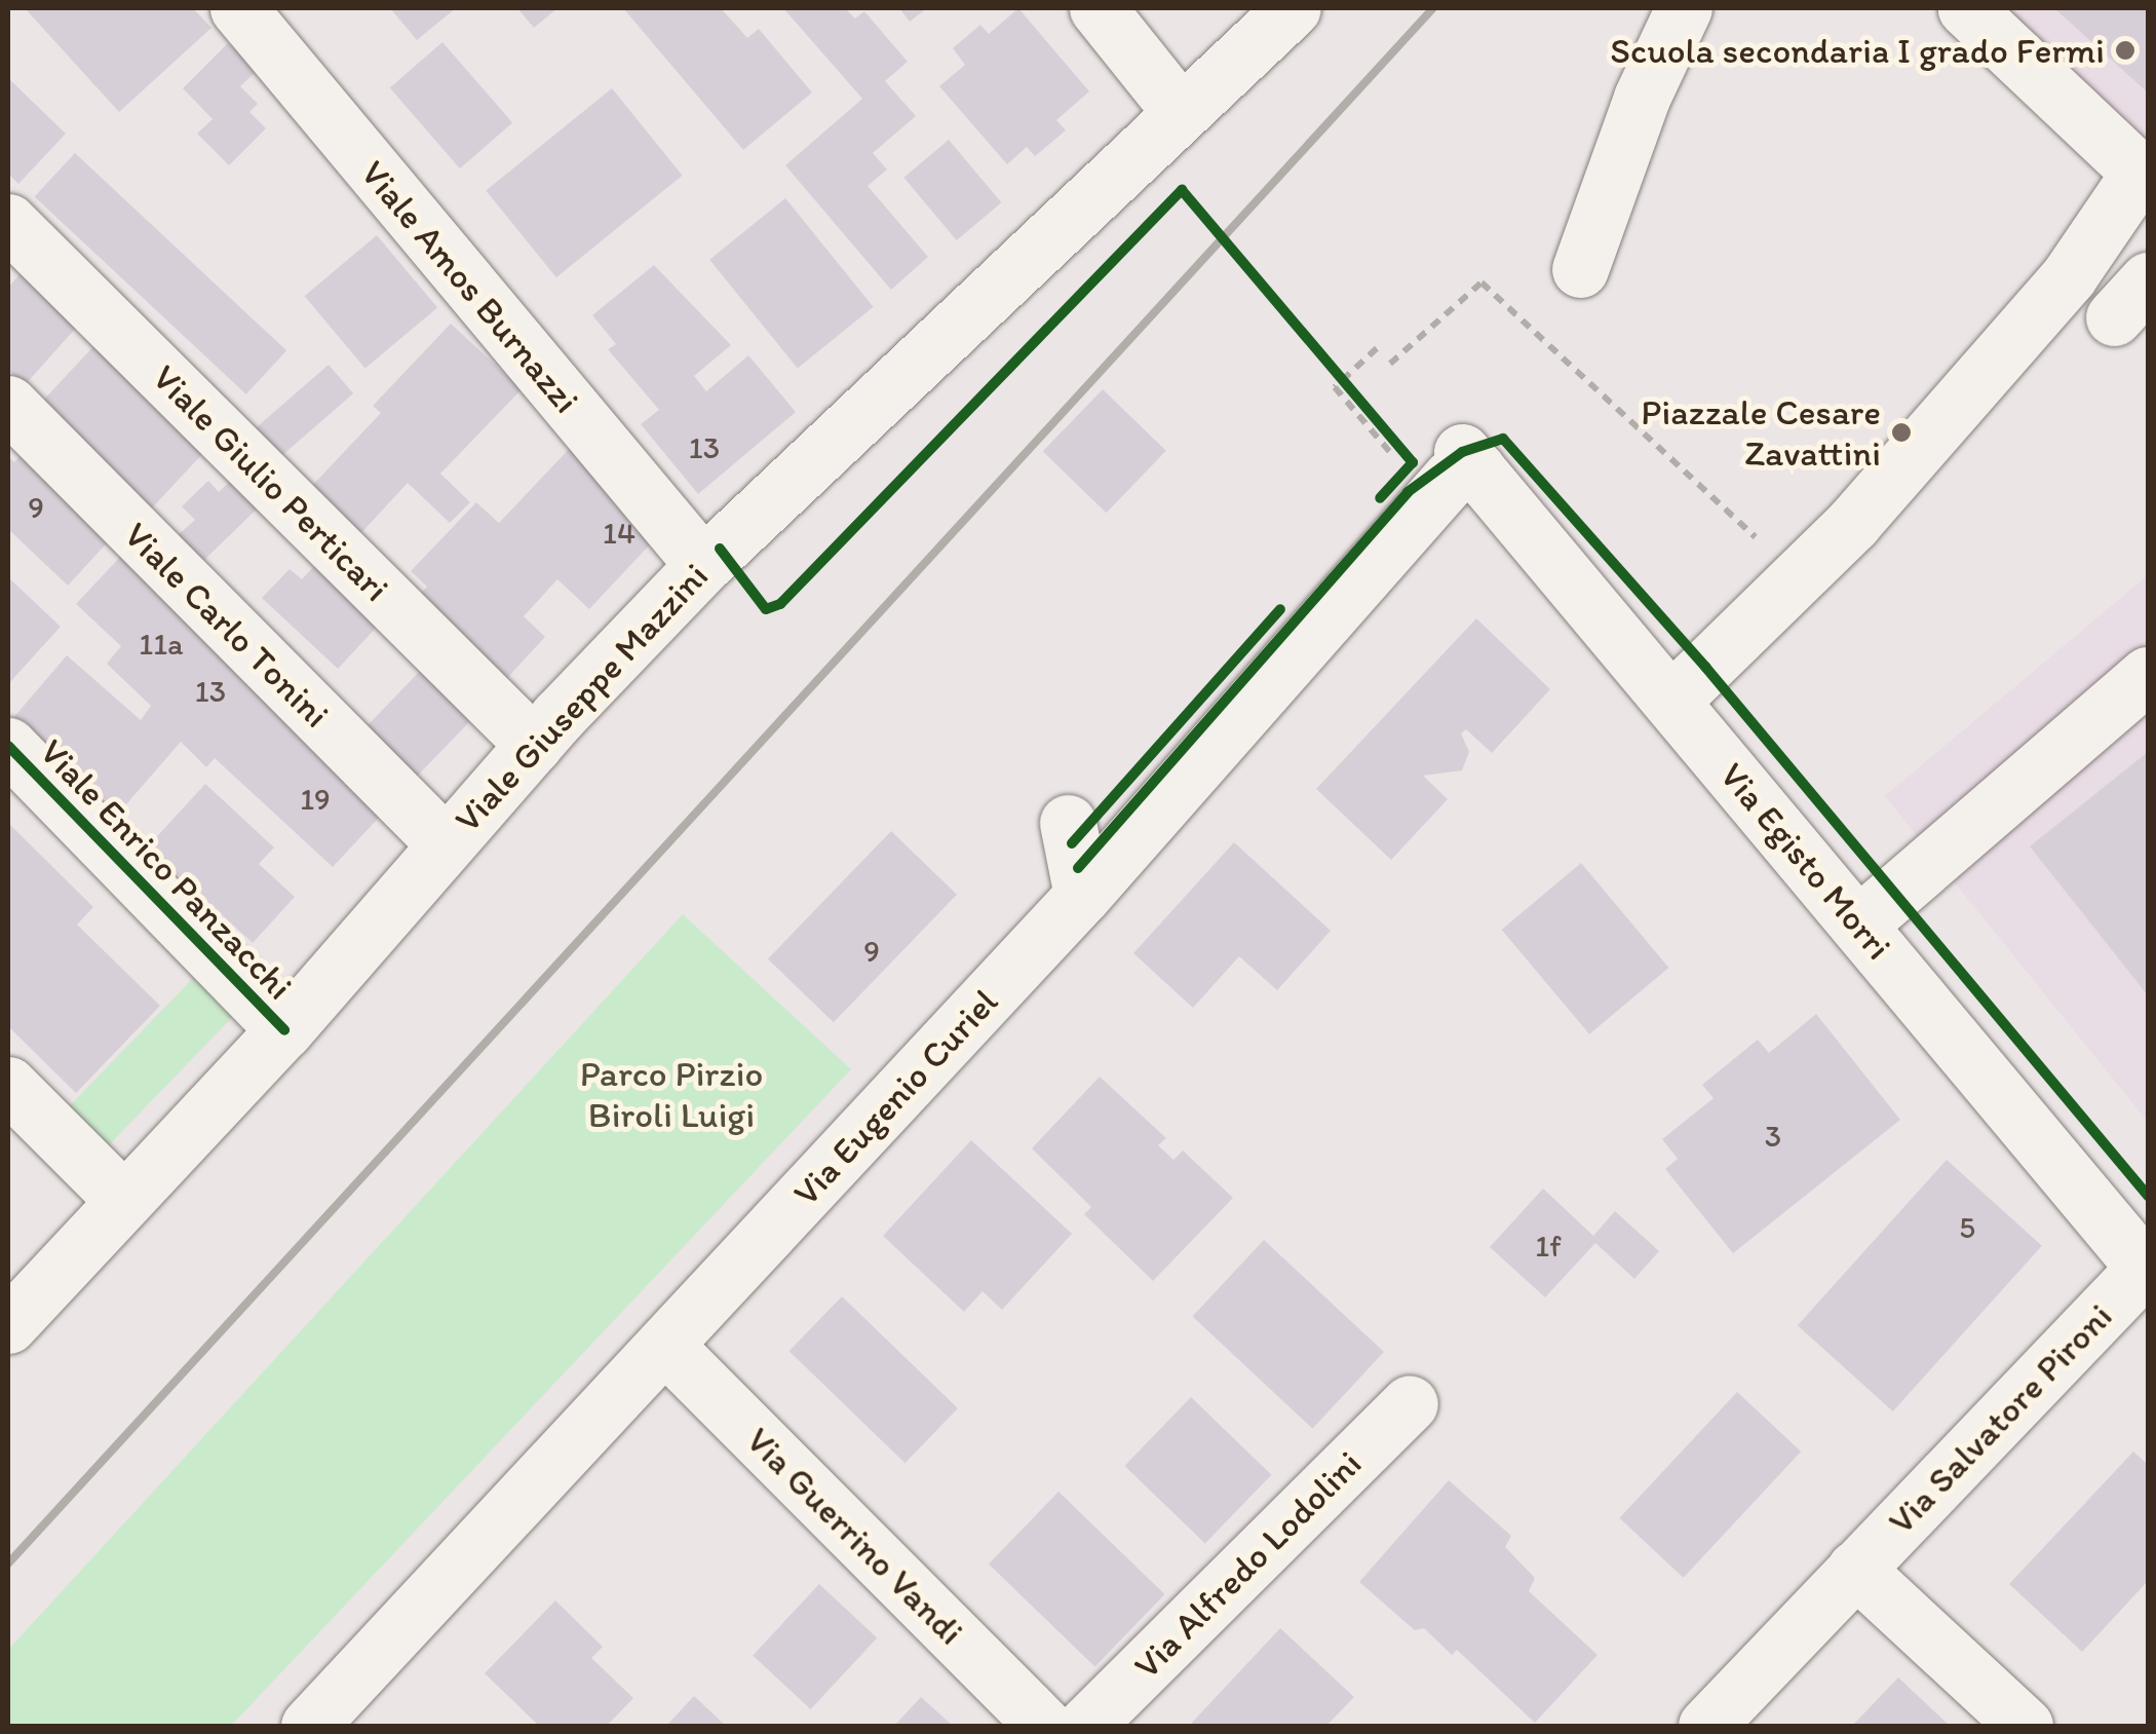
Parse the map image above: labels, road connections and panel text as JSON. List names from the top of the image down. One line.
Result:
{"streets":{"street":["Viale Amos Burnazzi","Viale Giulio Perticari","Viale Carlo Tonini","Viale Giuseppe Mazzini","Via Egisto Morri","Viale Enrico Panzacchi","Via Eugenio Curiel","Via Salvatore Pironi","Via Guerrino Vandi","Via Alfredo Lodolini"]},"crossings":[["Viale Amos Burnazzi","Viale Giuseppe Mazzini"],["Viale Giulio Perticari","Viale Giuseppe Mazzini"],["Viale Carlo Tonini","Viale Giuseppe Mazzini"],["Viale Giuseppe Mazzini","Viale Enrico Panzacchi"],["Via Egisto Morri","Via Eugenio Curiel"],["Via Egisto Morri","Via Salvatore Pironi"],["Via Eugenio Curiel","Via Guerrino Vandi"]],"parks":["Parco Pirzio Biroli Luigi"],"places":["Scuola secondaria I grado Fermi","Piazzale Cesare Zavattini"],"house_numbers":["13","9","14","11a","13","19","9","3","5","1f"]}
